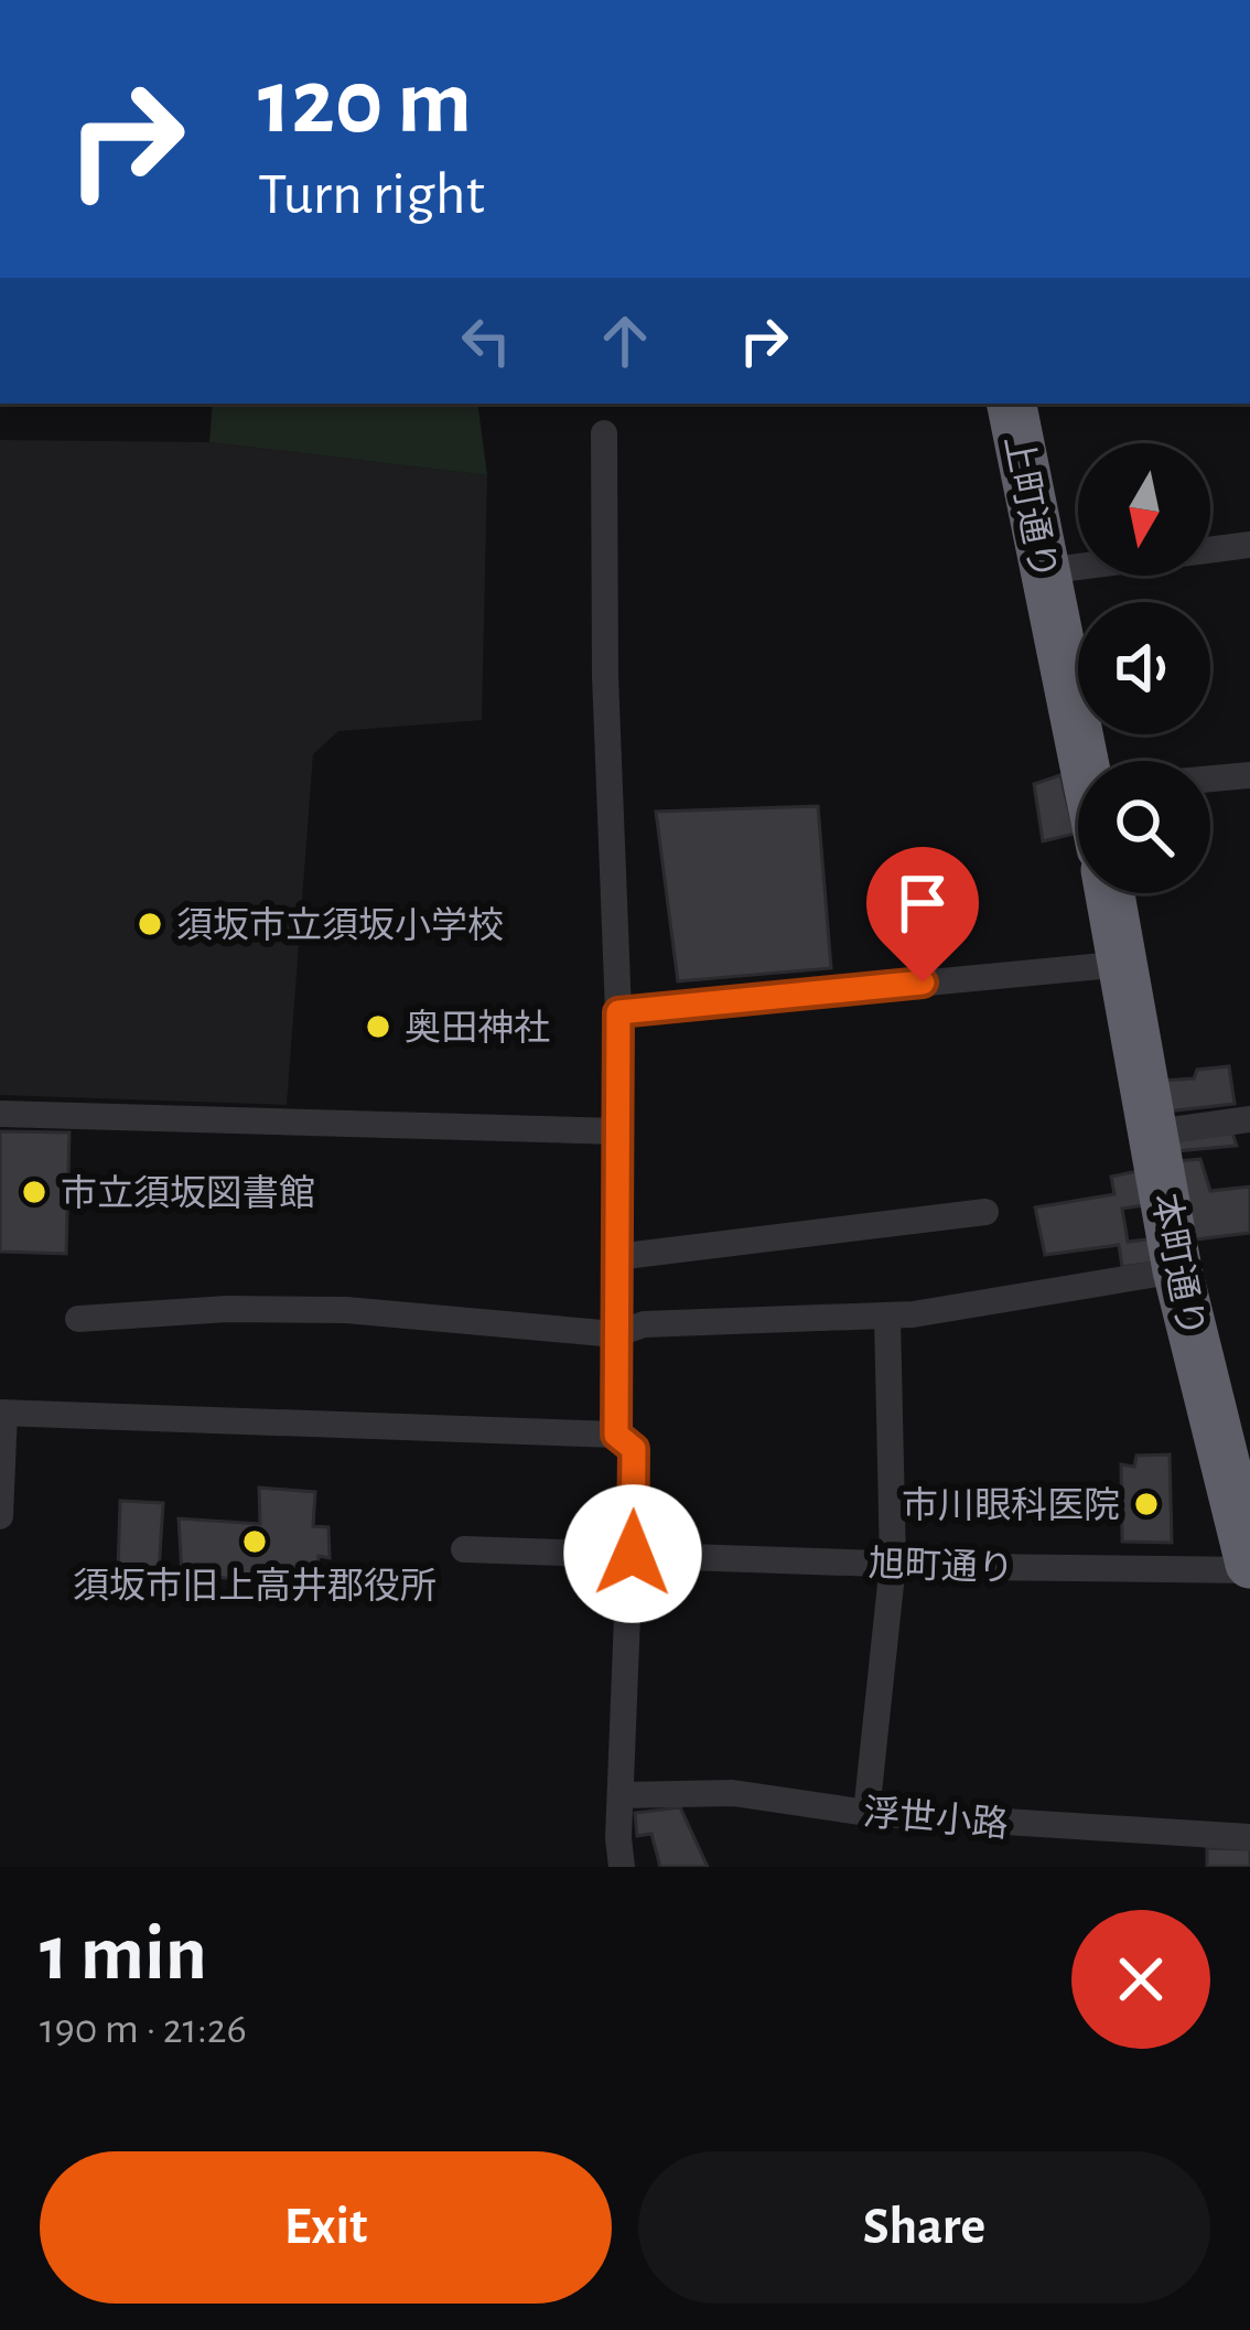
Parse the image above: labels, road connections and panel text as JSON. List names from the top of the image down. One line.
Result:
{"streets":{"highway":["上町通り","本町通り"],"street":["旭町通り","浮世小路"]},"crossings":[["本町通り","旭町通り"]],"places":["須坂市立須坂小学校","奥田神社","市立須坂図書館","市川眼科医院","須坂市旧上高井郡役所"],"north":"bottom","page":{"turn":["120 m","Turn right"],"heading":["1 min","190 m · 21:26"],"buttons":["Exit","Share"]}}
